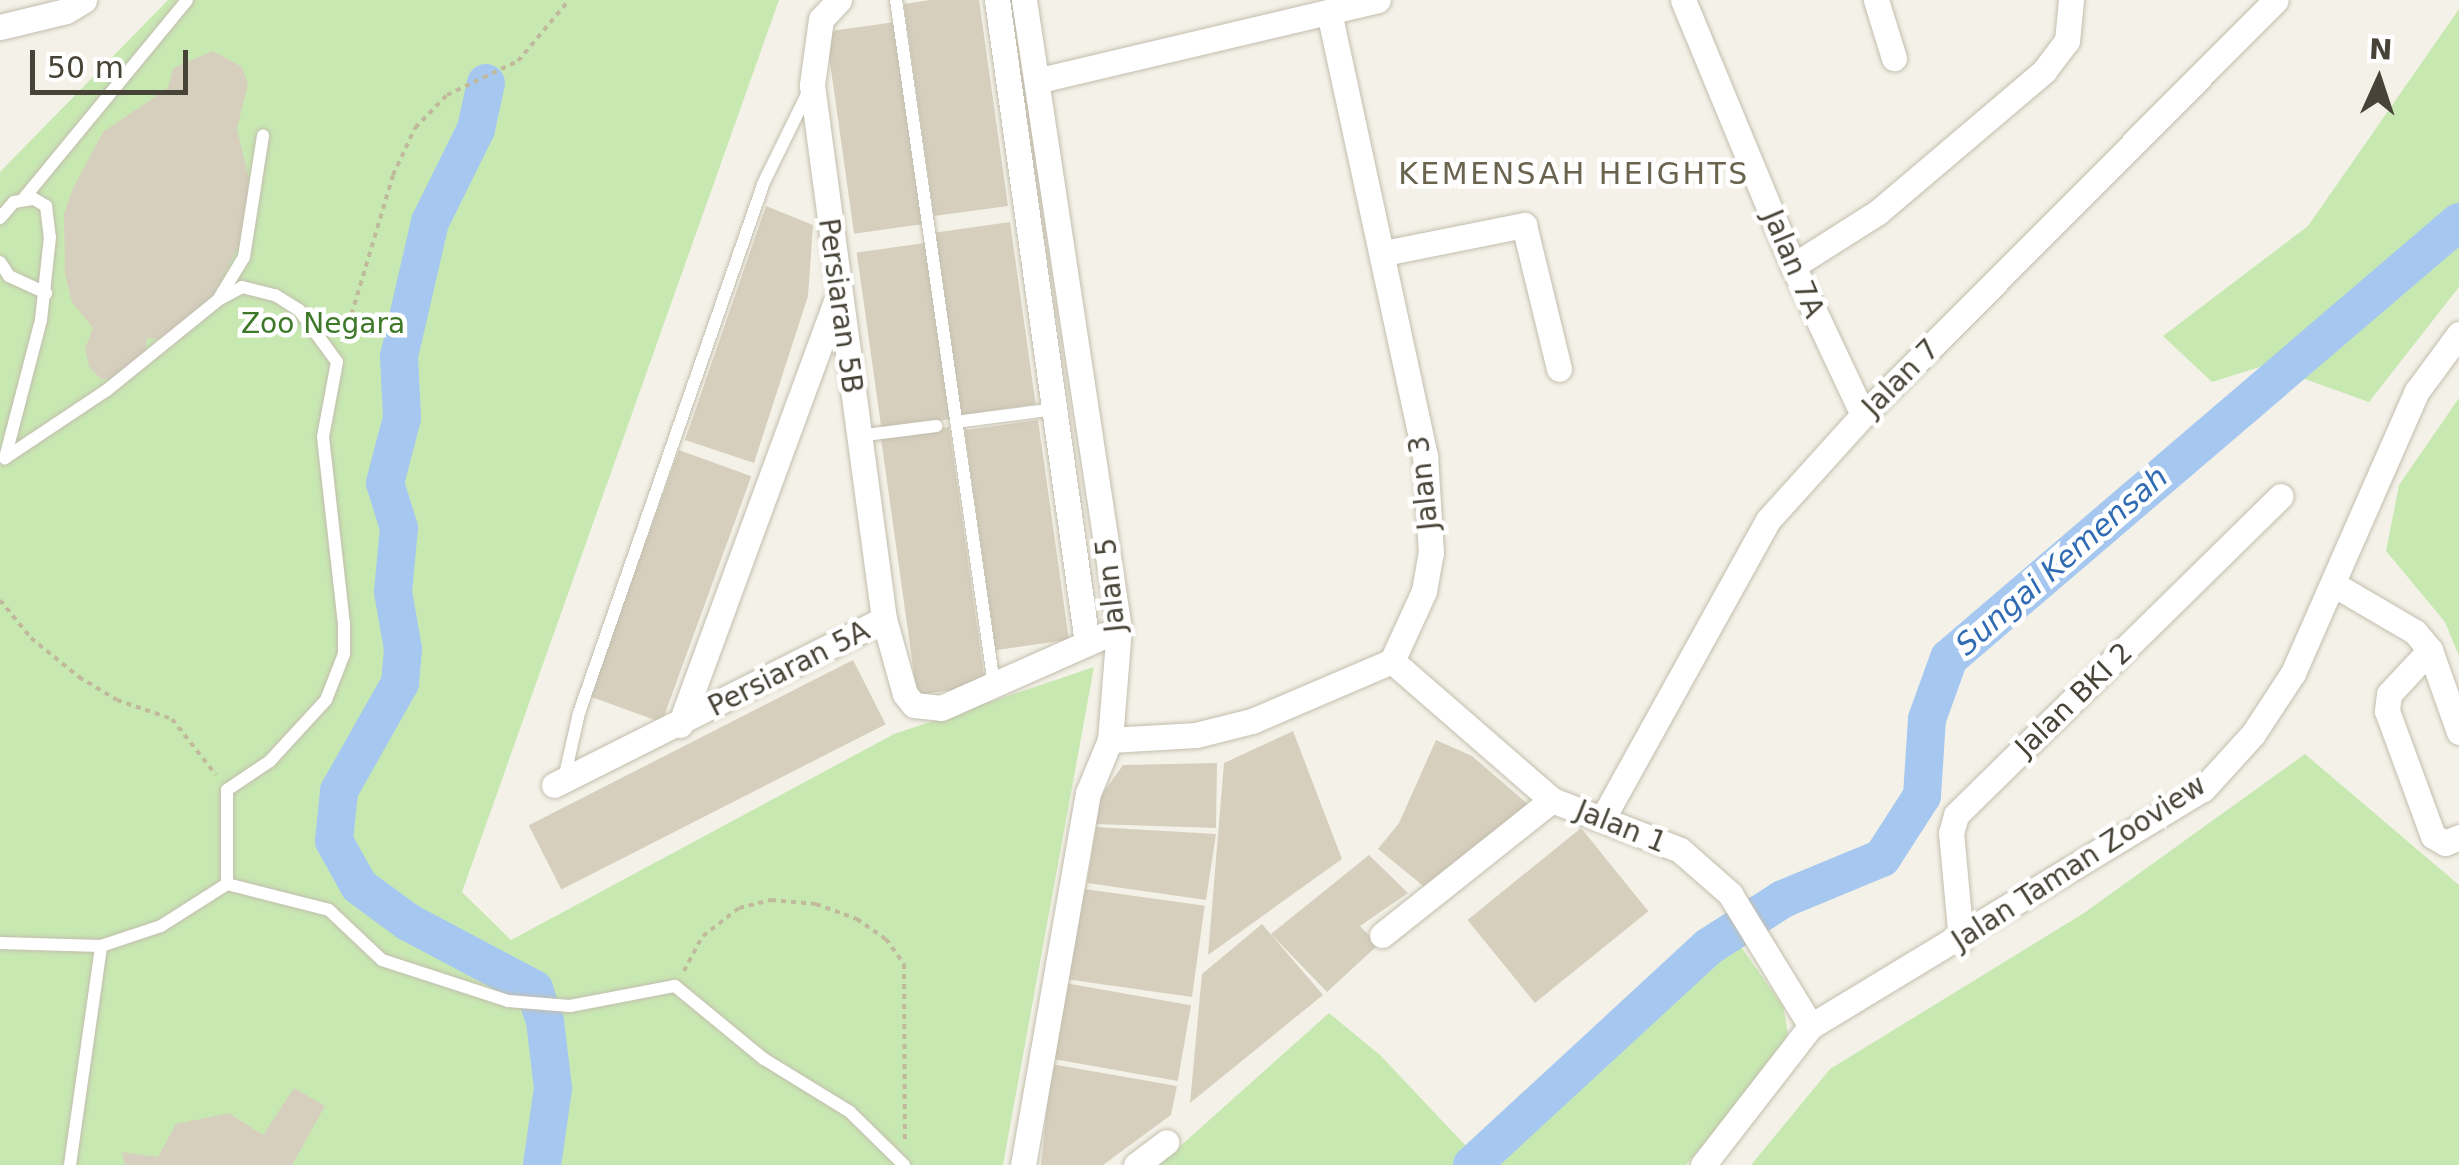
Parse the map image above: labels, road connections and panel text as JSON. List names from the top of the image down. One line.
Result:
{"streets":{"street":["Jalan 7A","Persiaran 5B","Jalan 7","Jalan 3","Jalan 5","Persiaran 5A","Jalan BKI 2","Jalan 1","Jalan Taman Zooview"]},"crossings":[["Jalan 7A","Jalan 7"],["Persiaran 5B","Persiaran 5A"],["Jalan 7","Jalan 1"],["Jalan 3","Jalan 1"],["Jalan 5","Persiaran 5A"],["Jalan BKI 2","Jalan Taman Zooview"],["Jalan 1","Jalan Taman Zooview"]],"districts":["KEMENSAH HEIGHTS"],"water":["Sungai Kemensah"],"parks":["Zoo Negara"],"scale_bar":"50 m","north":"top"}
